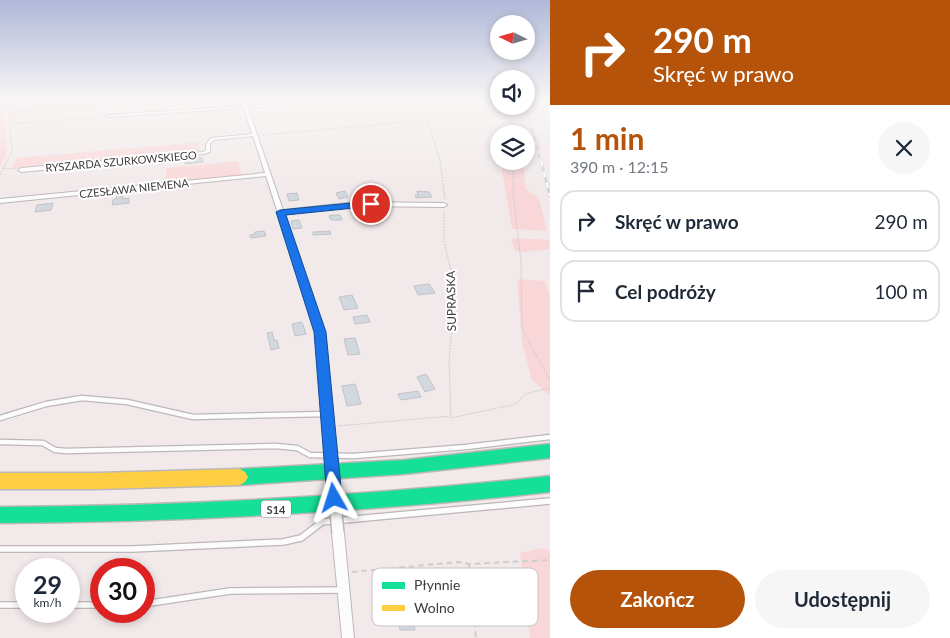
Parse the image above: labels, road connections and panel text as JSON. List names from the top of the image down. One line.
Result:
{"streets":{"highway":["S14"],"street":["RYSZARDA SZURKOWSKIEGO","CZESŁAWA NIEMENA"],"path":["SUPRASKA"]},"legend":["Płynnie","Wolno"],"north":"left","page":{"turn":["290 m","Skręć w prawo"],"heading":["1 min","390 m · 12:15"],"list":[{"name":"Skręć w prawo","value":"290 m"},{"name":"Cel podróży","value":"100 m"}],"speed":"29 km/h","limit":"30","buttons":["Zakończ","Udostępnij"]}}
